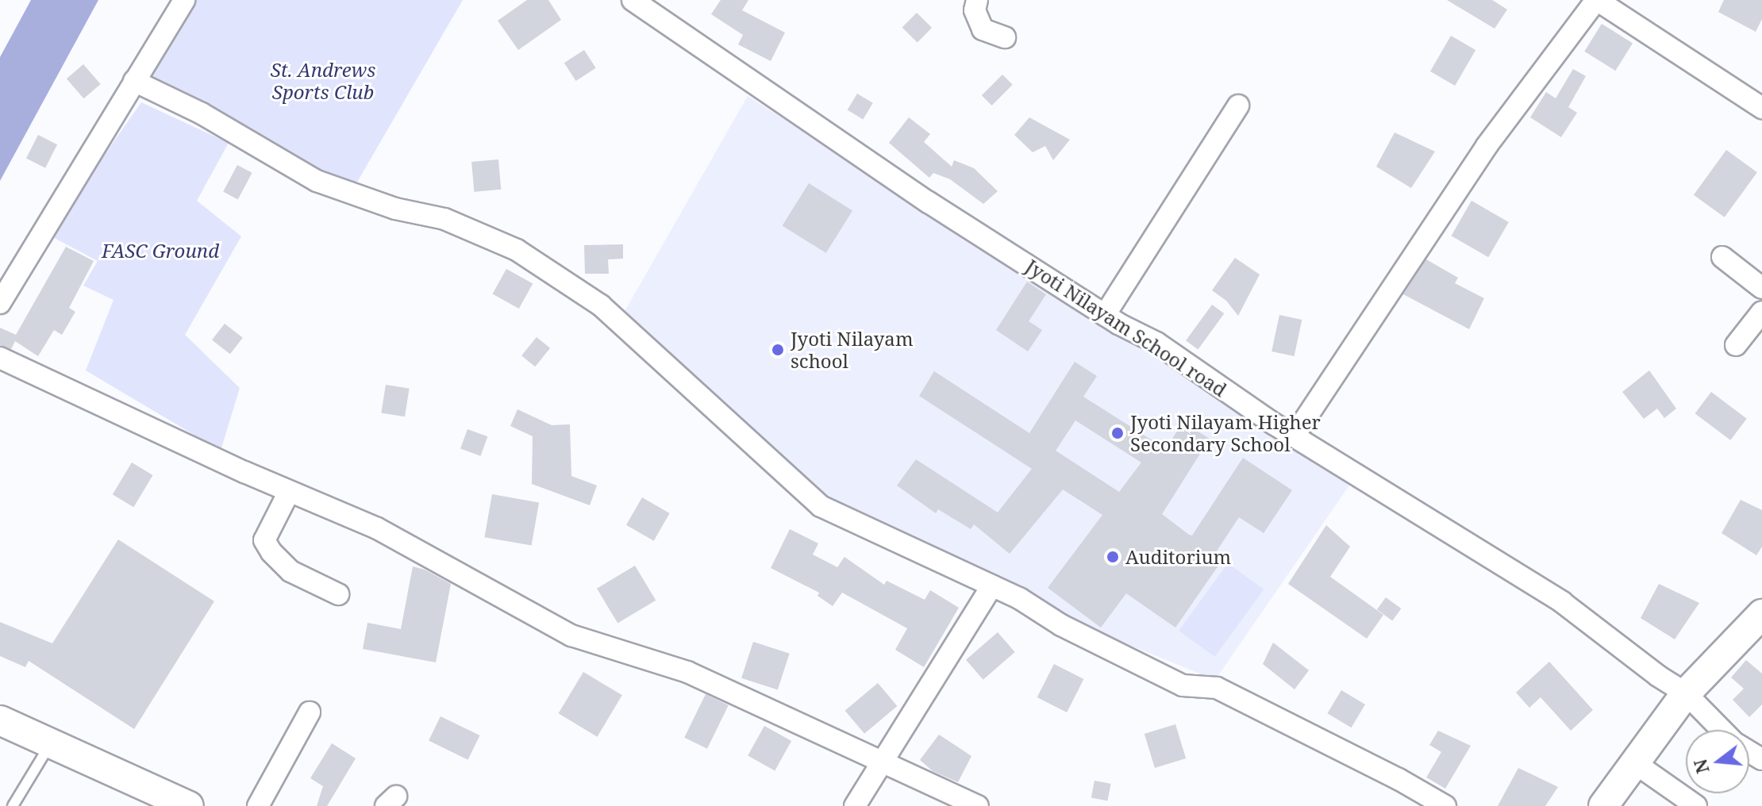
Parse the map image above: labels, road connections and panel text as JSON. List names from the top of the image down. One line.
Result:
{"streets":{"street":["Jyoti Nilayam School road"]},"parks":["St. Andrews Sports Club","FASC Ground"],"places":["Jyoti Nilayam school","Jyoti Nilayam Higher Secondary School","Auditorium"],"north":"left"}
